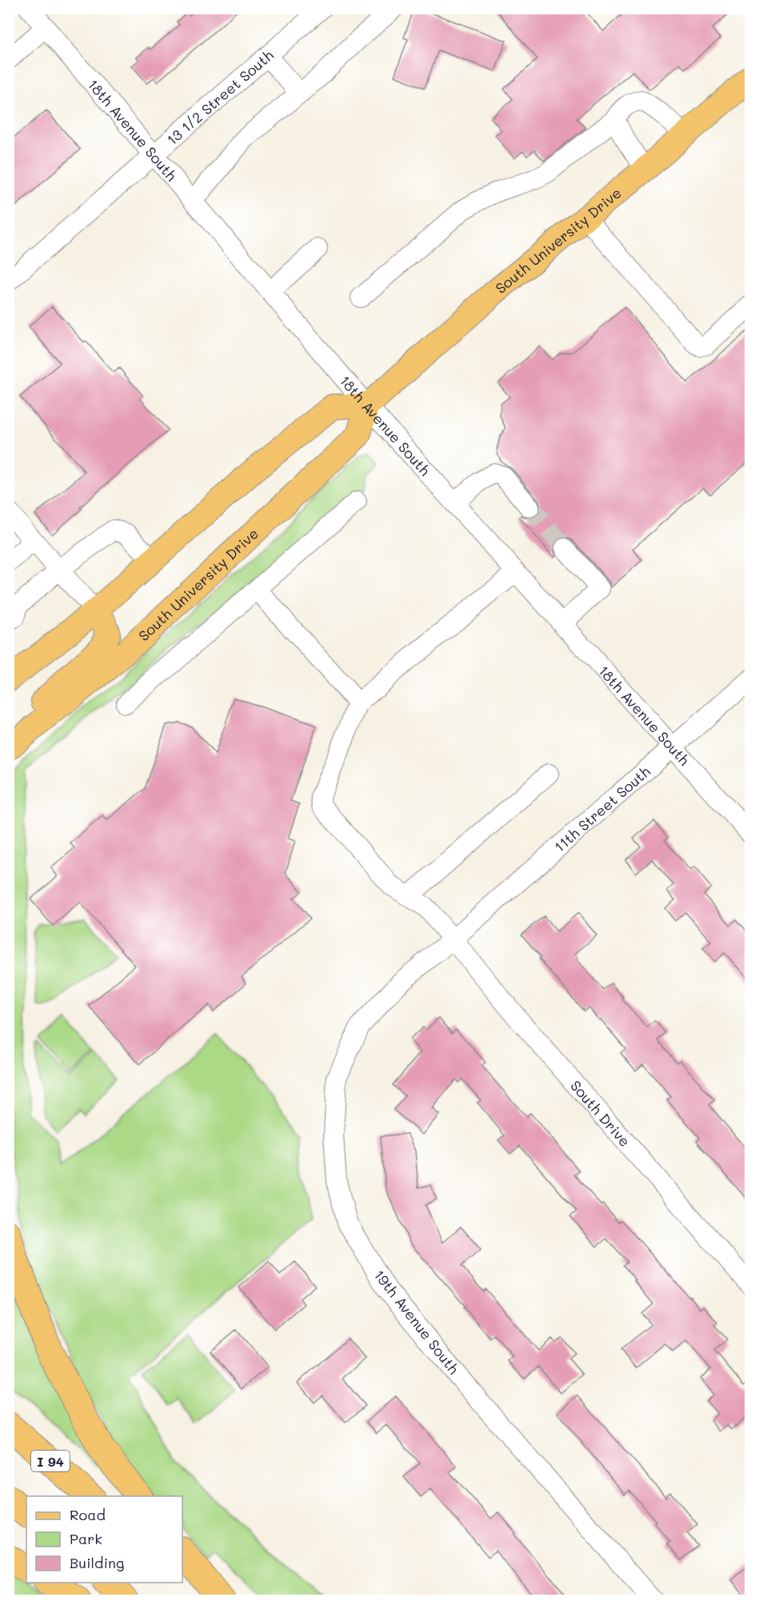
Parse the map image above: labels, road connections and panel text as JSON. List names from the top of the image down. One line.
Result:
{"streets":{"highway":["I 94"],"main road":["South University Drive"],"street":["13 1/2 Street South","18th Avenue South","11th Street South","South Drive","19th Avenue South"]},"crossings":[["13 1/2 Street South","18th Avenue South"],["18th Avenue South","South University Drive"],["18th Avenue South","11th Street South"],["11th Street South","South Drive"],["11th Street South","19th Avenue South"],["South Drive","19th Avenue South"]],"legend":["Road","Park","Building"]}
